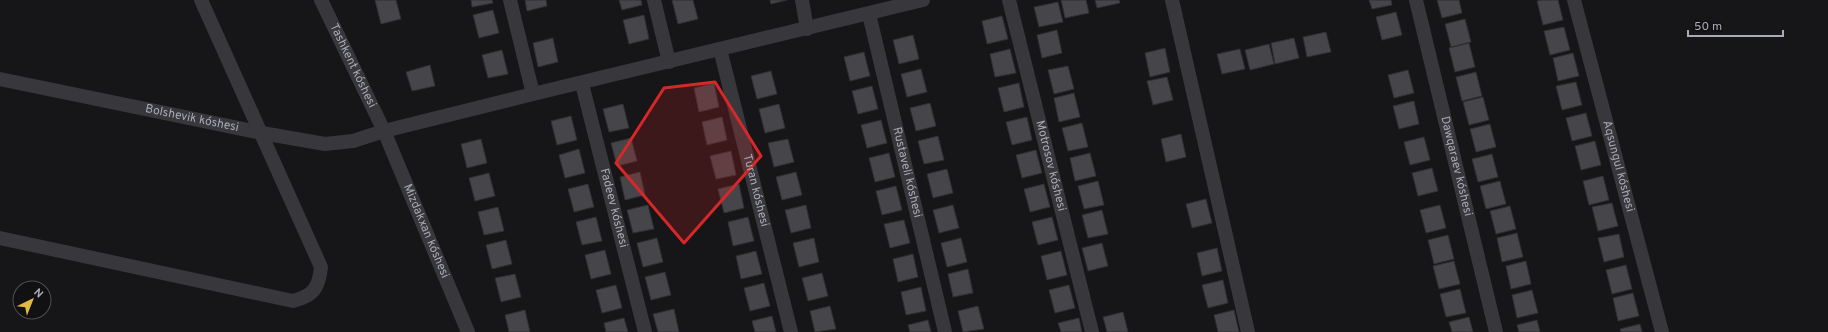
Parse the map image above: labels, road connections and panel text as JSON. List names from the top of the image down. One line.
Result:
{"streets":{"street":["Tashkent kóshesi","Bolshevik kóshesi","Motrosov kóshesi","Dawqaraev kóshesi","Aqsungul kóshesi","Rustaveli kóshesi","Turan kóshesi","Fadeev kóshesi","Mizdakxan kóshesi"]},"crossings":[["Tashkent kóshesi","Bolshevik kóshesi"],["Tashkent kóshesi","Mizdakxan kóshesi"],["Bolshevik kóshesi","Rustaveli kóshesi"],["Bolshevik kóshesi","Turan kóshesi"],["Bolshevik kóshesi","Fadeev kóshesi"],["Bolshevik kóshesi","Mizdakxan kóshesi"]],"scale_bar":"50 m","north":"top right"}
